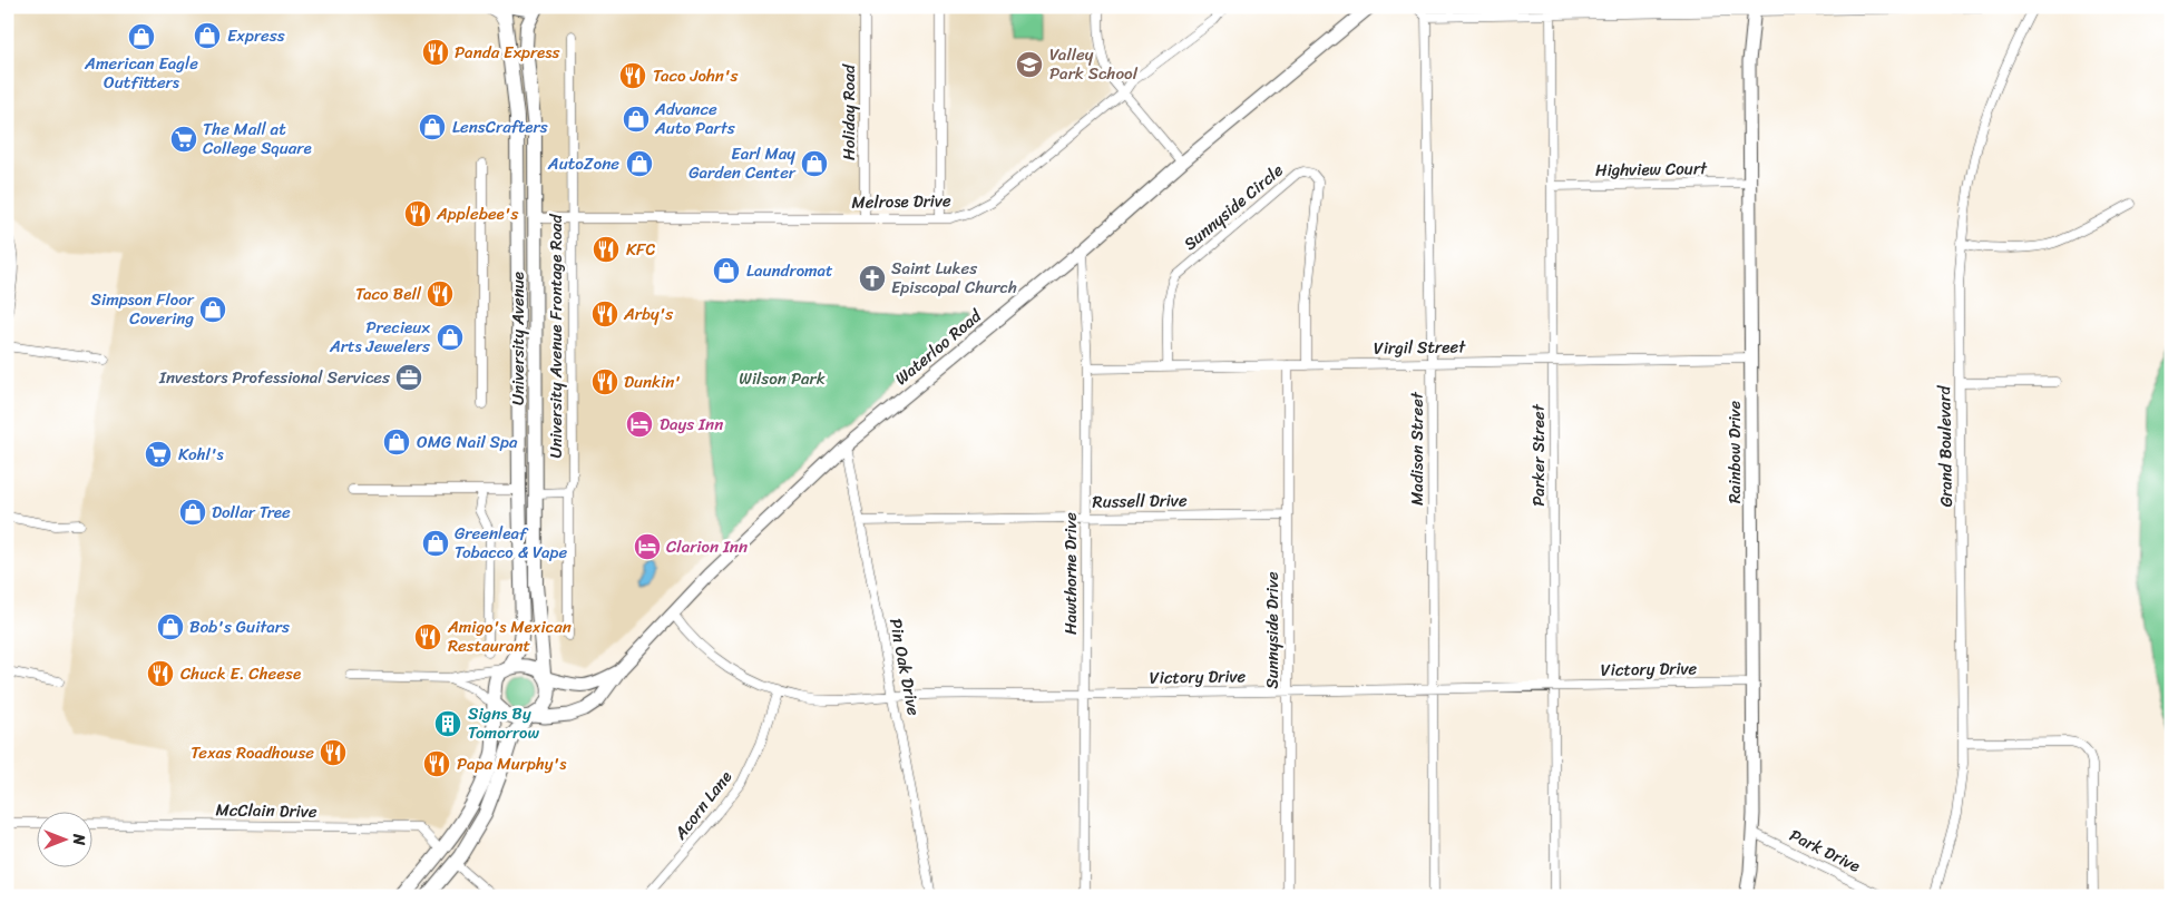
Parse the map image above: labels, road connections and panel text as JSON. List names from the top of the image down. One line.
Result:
{"streets":{"main road":["University Avenue","Waterloo Road","Rainbow Drive"],"street":["Holiday Road","Highview Court","Melrose Drive","Sunnyside Circle","University Avenue Frontage Road","Virgil Street","Grand Boulevard","Madison Street","Parker Street","Russell Drive","Hawthorne Drive","Sunnyside Drive","Pin Oak Drive","Victory Drive","Acorn Lane","McClain Drive","Park Drive"]},"crossings":[["Holiday Road","Melrose Drive"],["Highview Court","Rainbow Drive"],["Highview Court","Parker Street"],["Melrose Drive","University Avenue Frontage Road"],["Melrose Drive","University Avenue"],["Sunnyside Circle","Virgil Street"],["University Avenue","Waterloo Road"],["Waterloo Road","Hawthorne Drive"],["Waterloo Road","Pin Oak Drive"],["Waterloo Road","Victory Drive"],["Virgil Street","Madison Street"],["Virgil Street","Rainbow Drive"],["Virgil Street","Parker Street"],["Virgil Street","Hawthorne Drive"],["Virgil Street","Sunnyside Drive"],["Madison Street","Victory Drive"],["Rainbow Drive","Victory Drive"],["Rainbow Drive","Park Drive"],["Parker Street","Victory Drive"],["Russell Drive","Hawthorne Drive"],["Russell Drive","Sunnyside Drive"],["Russell Drive","Pin Oak Drive"],["Hawthorne Drive","Victory Drive"],["Sunnyside Drive","Victory Drive"],["Pin Oak Drive","Victory Drive"],["Victory Drive","Acorn Lane"]],"parks":["Wilson Park"],"places":{"shop":["Express","American Eagle Outfitters","Advance Auto Parts","LensCrafters","AutoZone","Earl May Garden Center","Laundromat","Simpson Floor Covering","Precieux Arts Jewelers","OMG Nail Spa","Dollar Tree","Greenleaf Tobacco & Vape","Bob's Guitars"],"restaurant":["Panda Express","Taco John's","Applebee's","KFC","Taco Bell","Arby's","Dunkin'","Amigo's Mexican Restaurant","Chuck E. Cheese","Texas Roadhouse","Papa Murphy's"],"school or university":["Valley Park School"],"supermarket":["The Mall at College Square","Kohl's"],"church":["Saint Lukes Episcopal Church"],"office":["Investors Professional Services"],"hotel":["Days Inn","Clarion Inn"],"building":["Signs By Tomorrow"]},"north":"right"}
